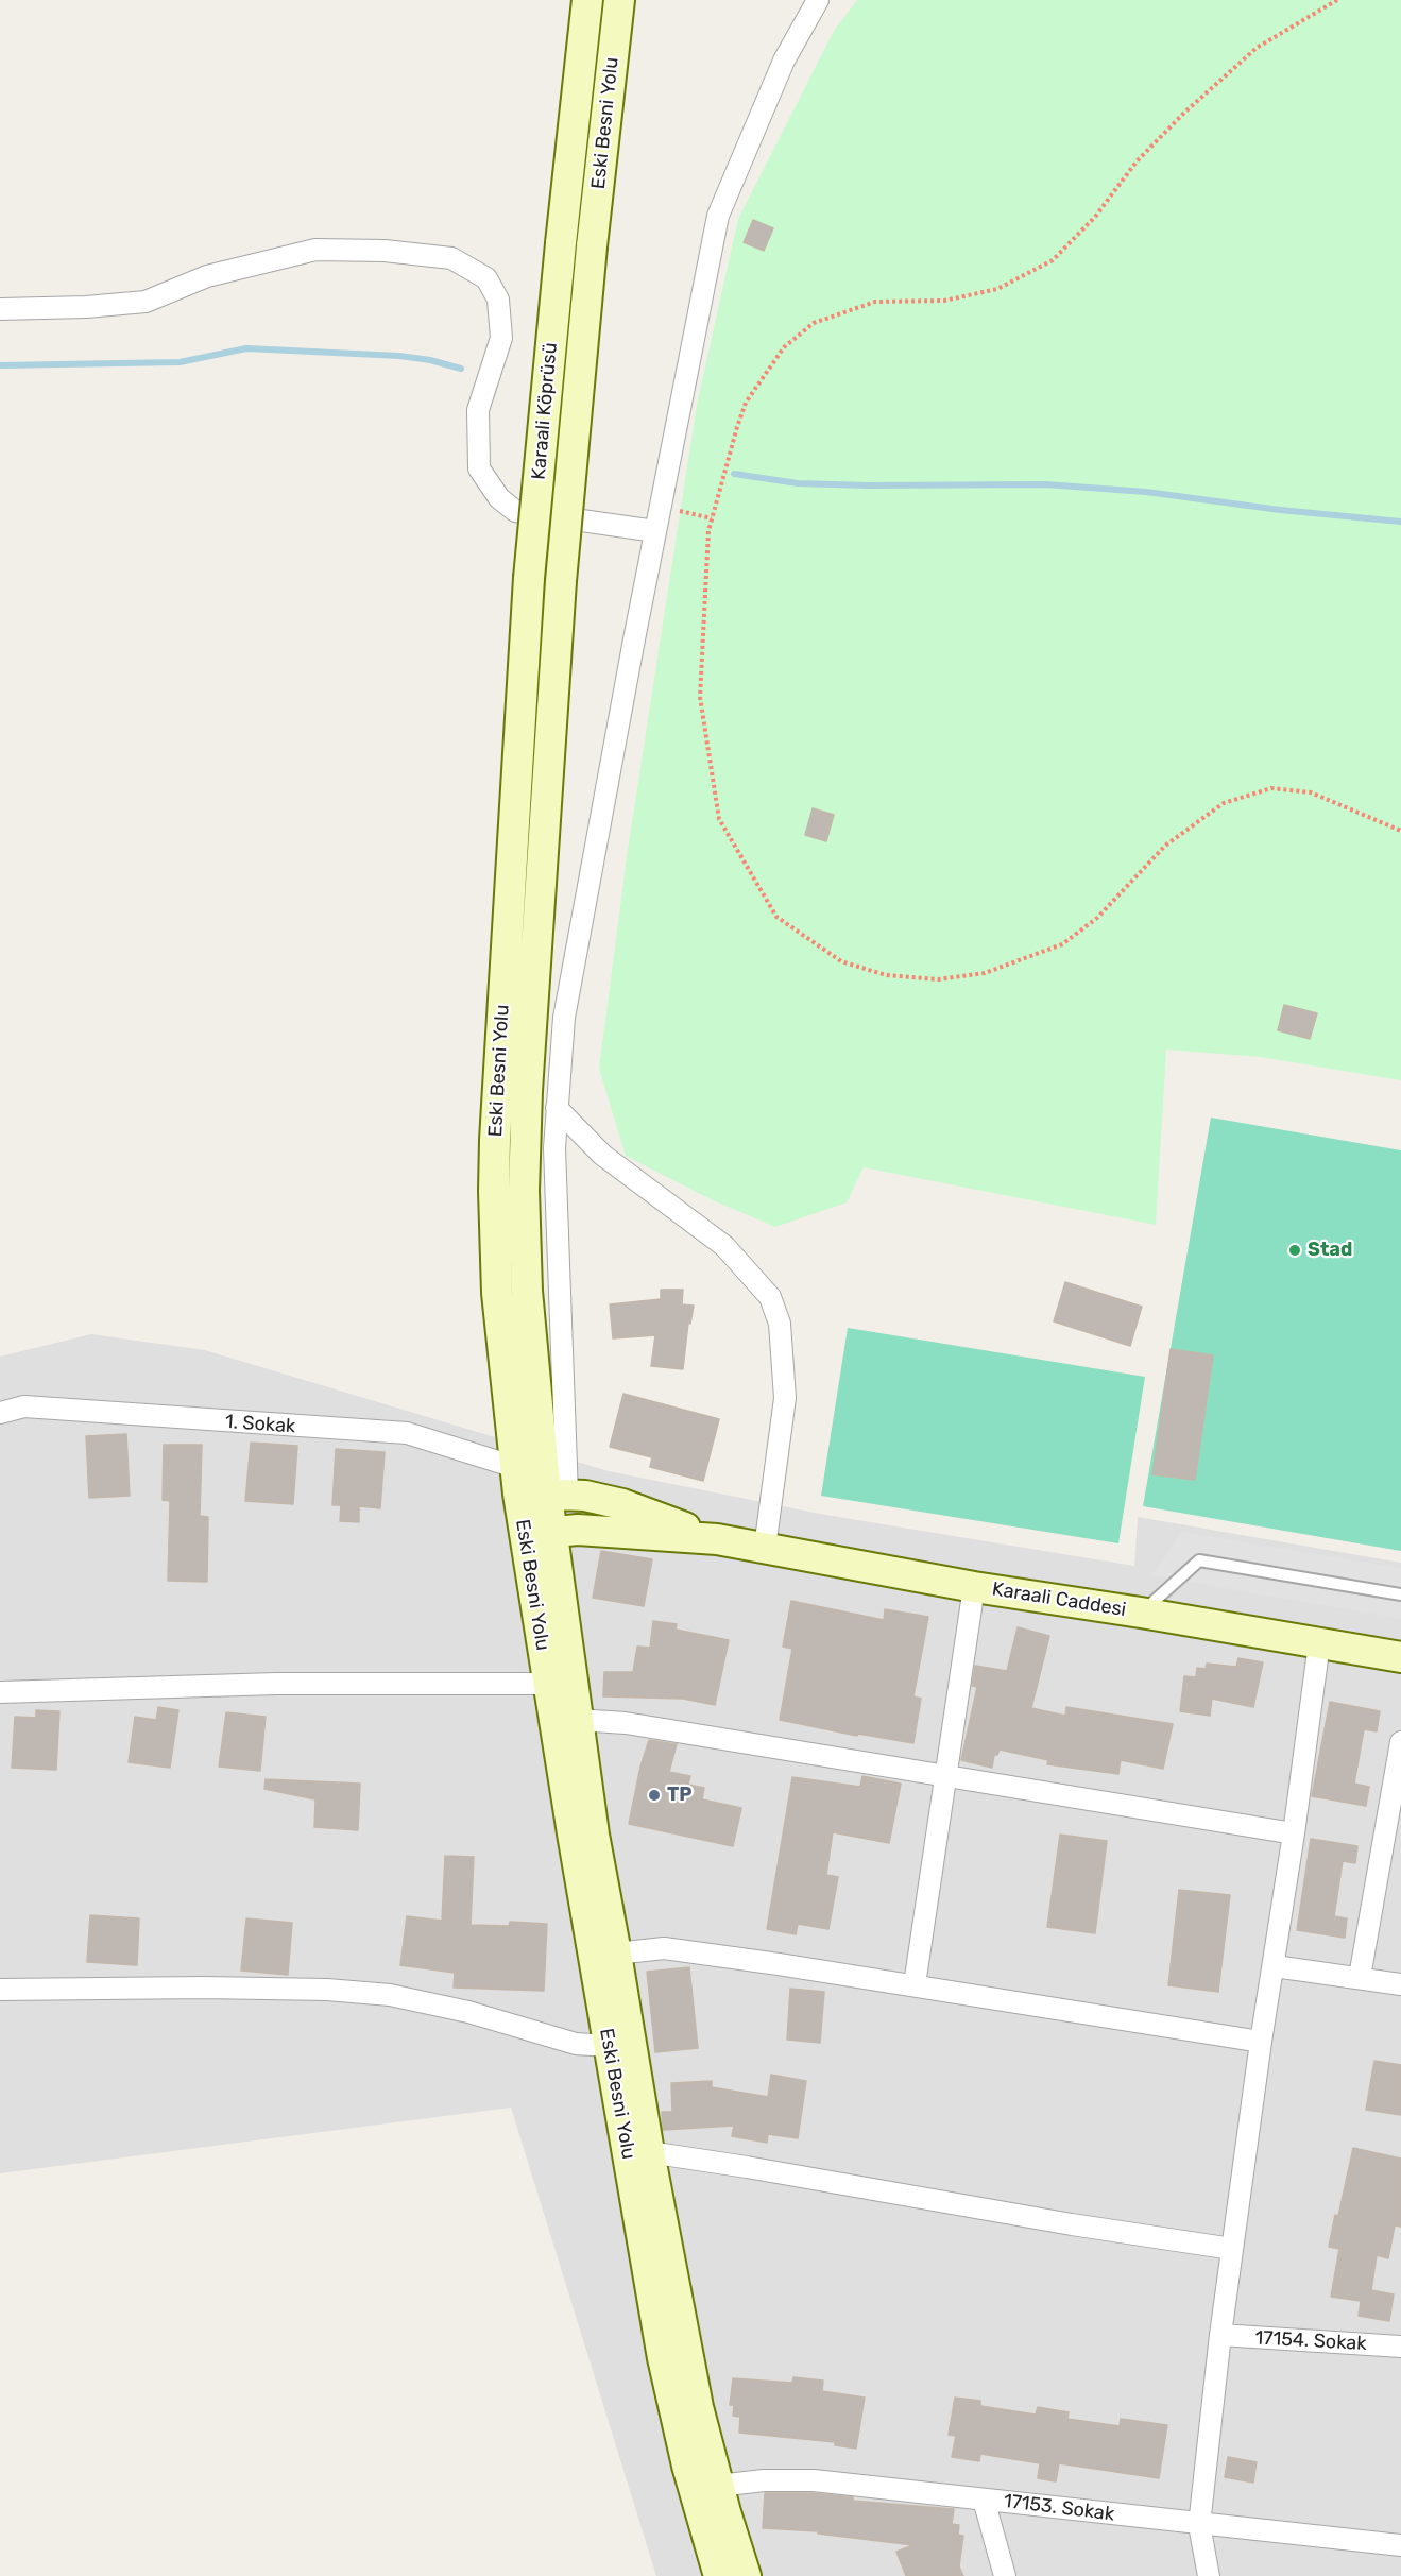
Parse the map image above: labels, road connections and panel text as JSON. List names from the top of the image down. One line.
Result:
{"streets":{"main road":["Eski Besni Yolu","Karaali Köprüsü","Karaali Caddesi"],"street":["1. Sokak","17154. Sokak","17153. Sokak"]},"crossings":[["Eski Besni Yolu","Karaali Köprüsü"],["Eski Besni Yolu","1. Sokak"],["Eski Besni Yolu","17153. Sokak"]],"places":["Stad","TP"]}
